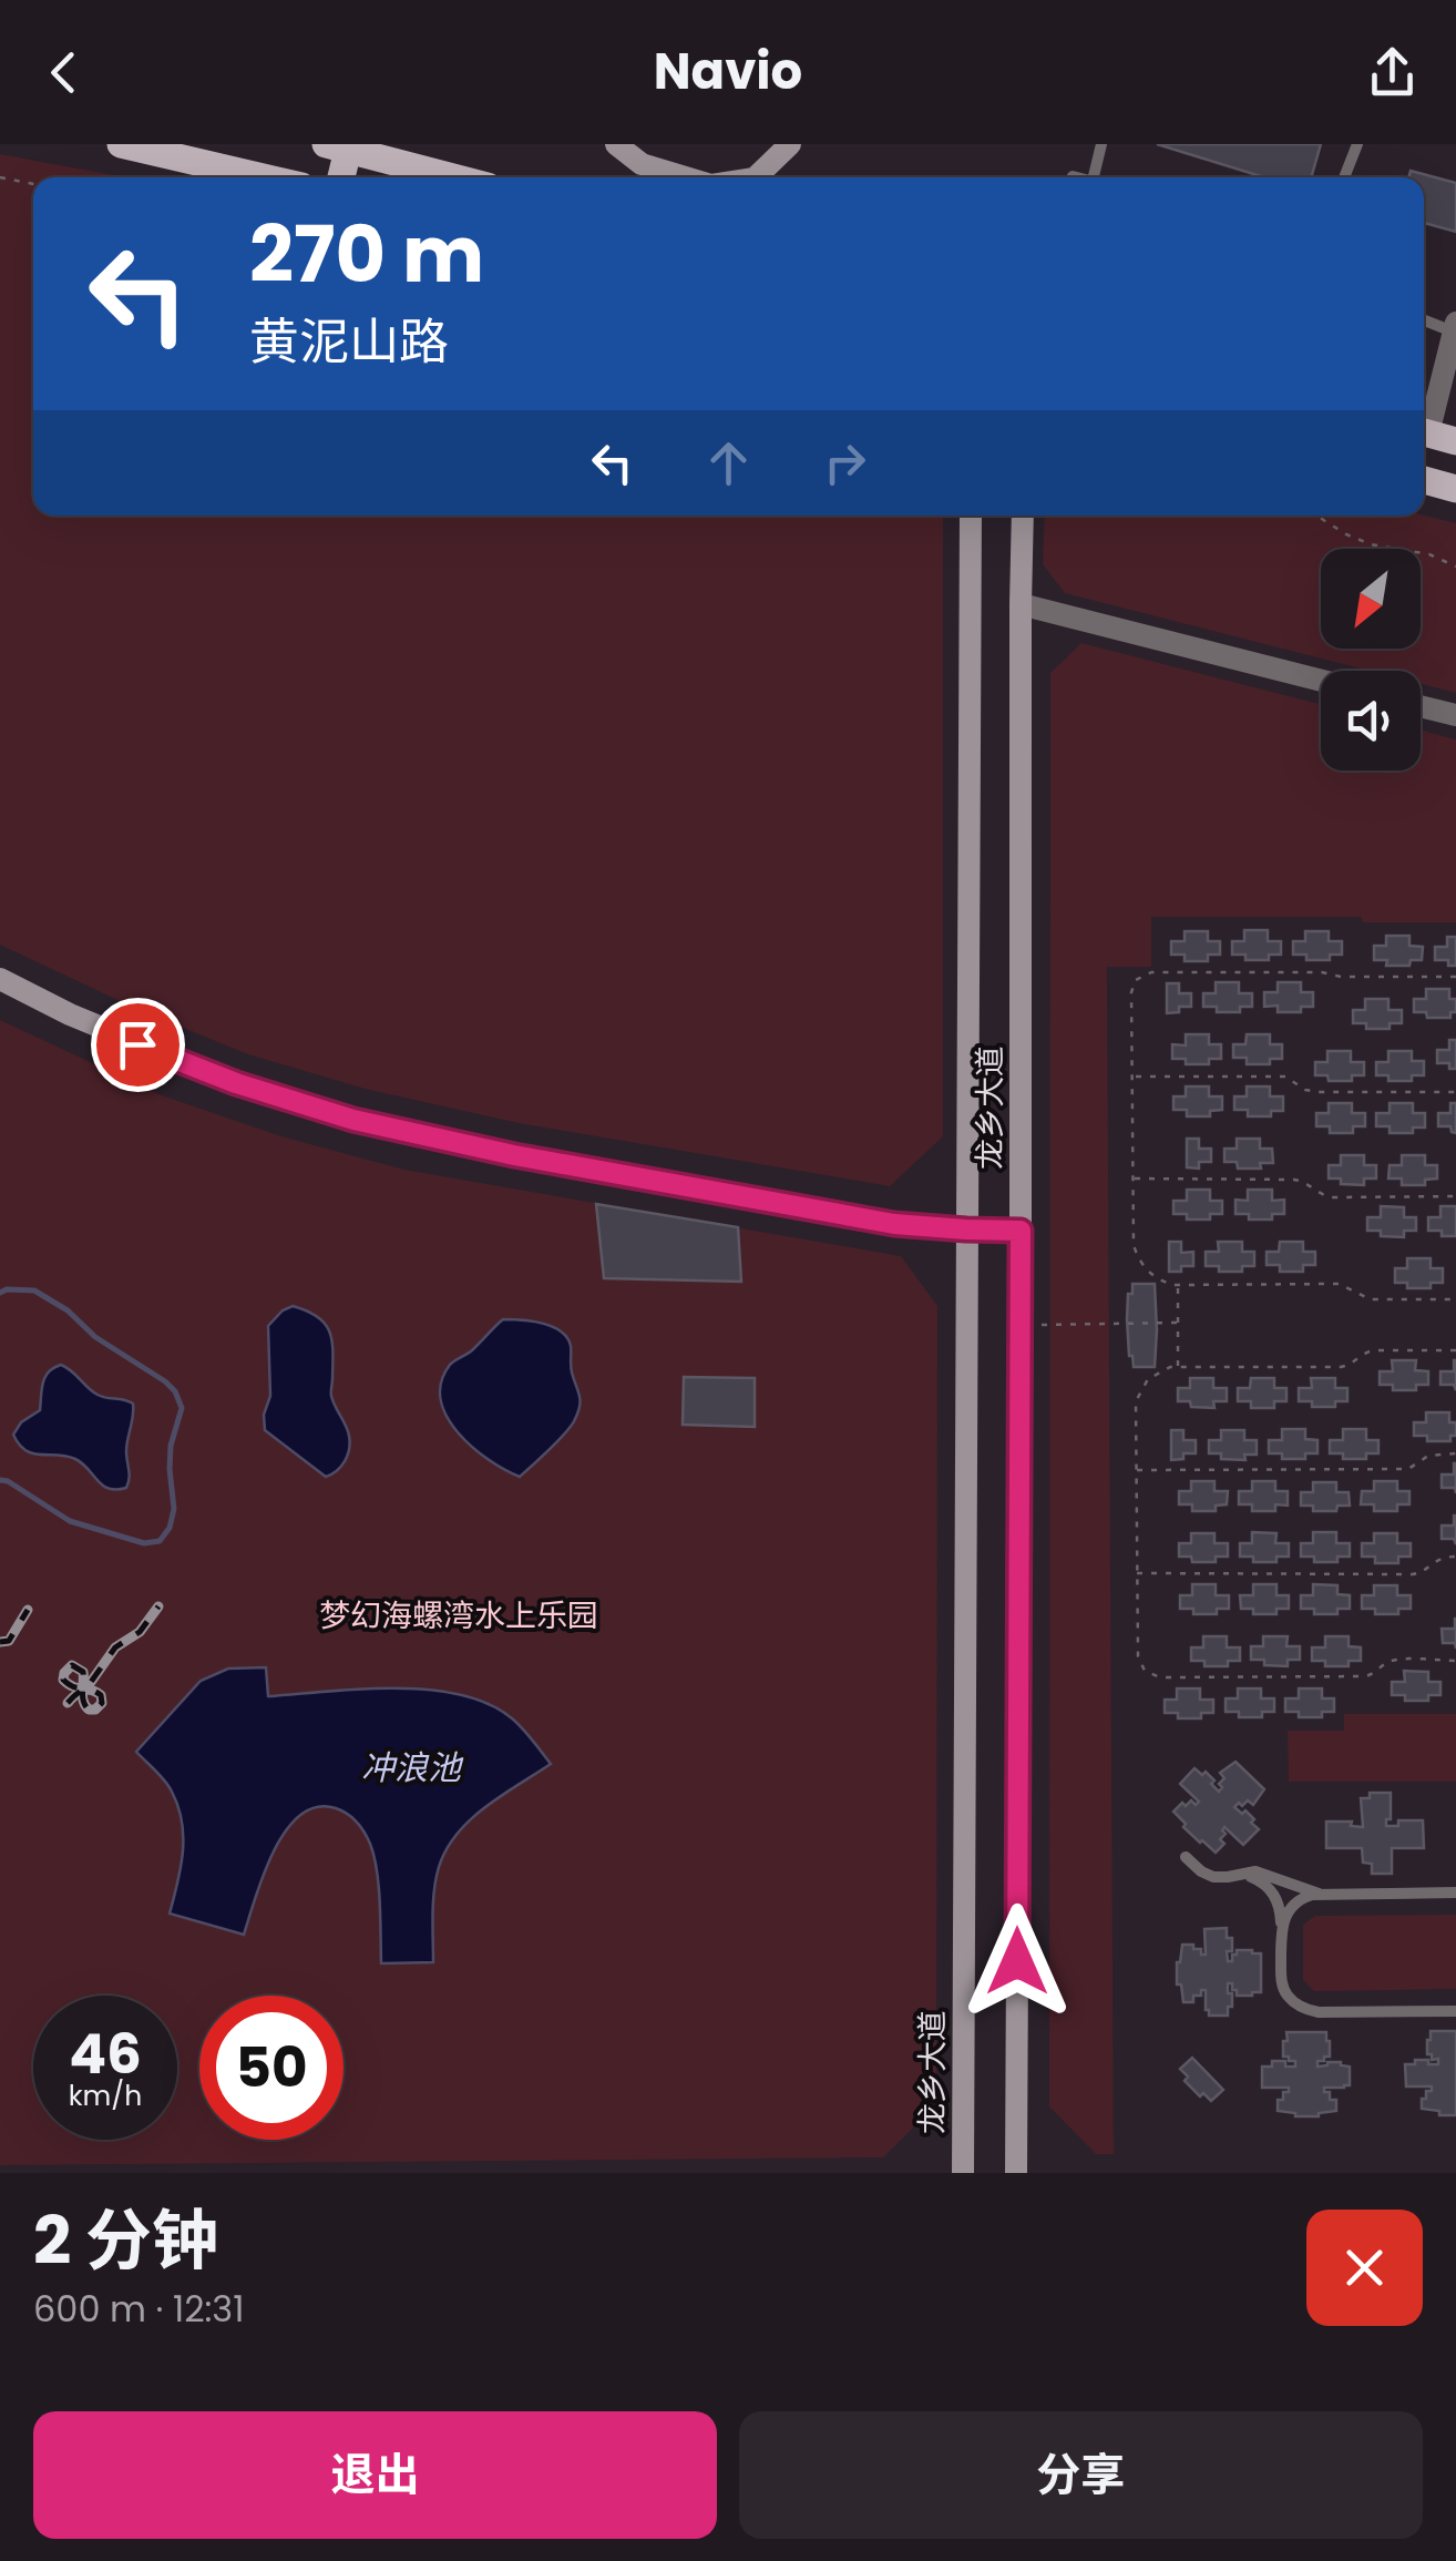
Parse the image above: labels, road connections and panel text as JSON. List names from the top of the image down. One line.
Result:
{"streets":{"main road":["龙乡大道"]},"water":["冲浪池"],"parks":["梦幻海螺湾水上乐园"],"north":"bottom left","page":{"header":"Navio","turn":["270 m","黄泥山路"],"speed":"46 km/h","limit":"50","heading":["2 分钟","600 m · 12:31"],"buttons":["退出","分享"]}}
